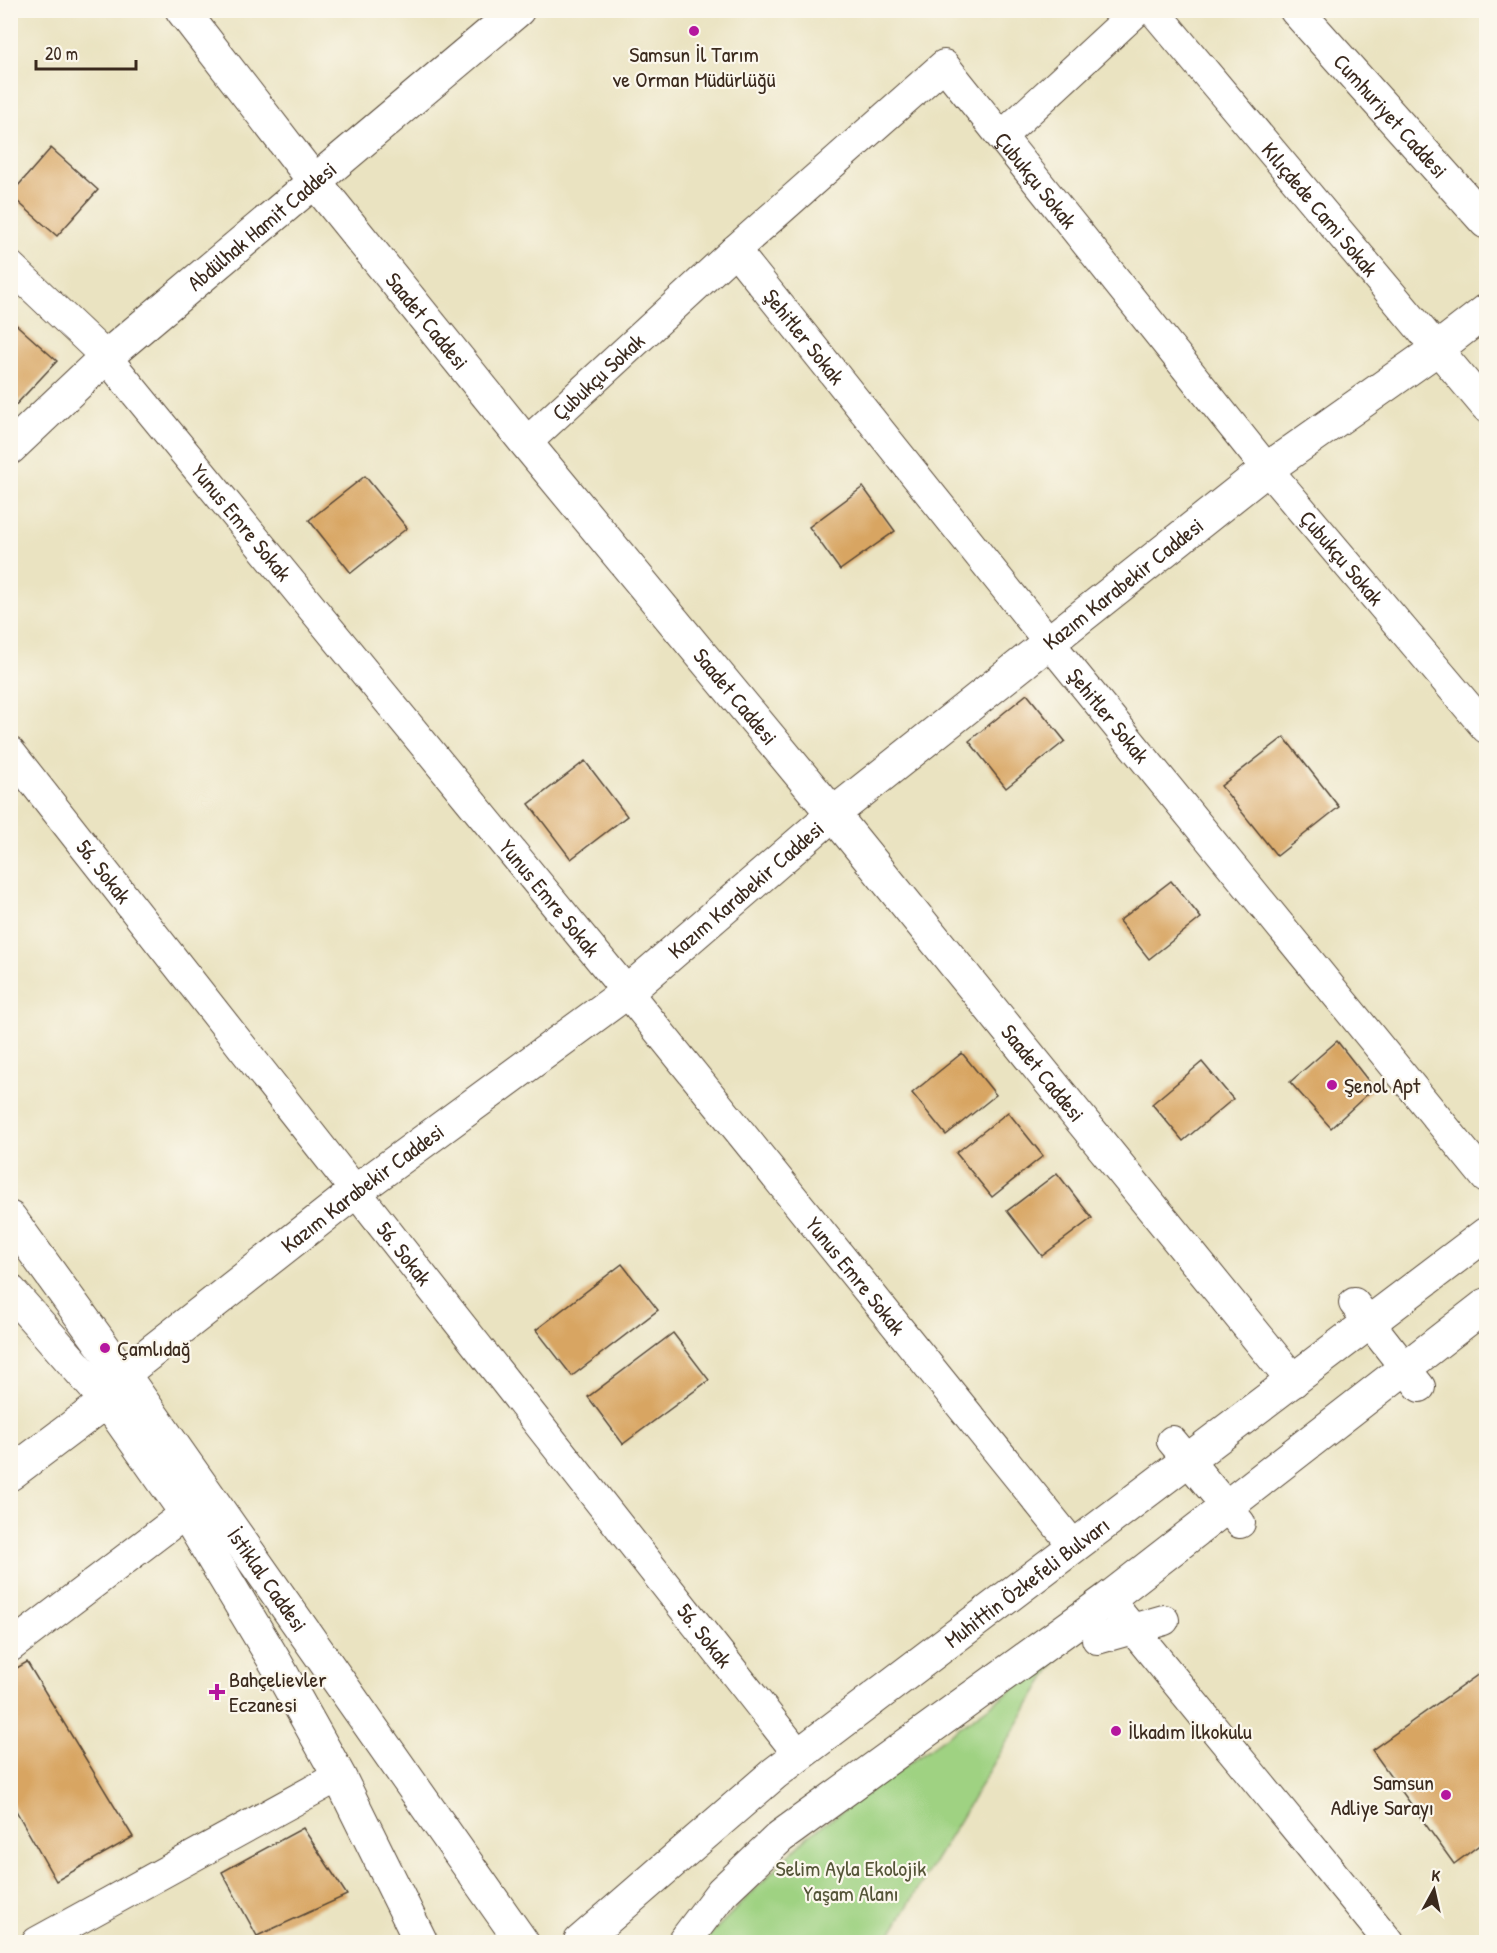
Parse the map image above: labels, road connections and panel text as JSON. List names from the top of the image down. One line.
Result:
{"streets":{"main road":["Cumhuriyet Caddesi","Abdülhak Hamit Caddesi","Saadet Caddesi","Kazım Karabekir Caddesi","İstiklal Caddesi","Muhittin Özkefeli Bulvarı"],"street":["Çubukçu Sokak","Kılıçdede Cami Sokak","Şehitler Sokak","Yunus Emre Sokak","56. Sokak"]},"crossings":[["Çubukçu Sokak","Saadet Caddesi"],["Çubukçu Sokak","Şehitler Sokak"],["Çubukçu Sokak","Kazım Karabekir Caddesi"],["Kılıçdede Cami Sokak","Kazım Karabekir Caddesi"],["Abdülhak Hamit Caddesi","Saadet Caddesi"],["Abdülhak Hamit Caddesi","Yunus Emre Sokak"],["Saadet Caddesi","Kazım Karabekir Caddesi"],["Saadet Caddesi","Muhittin Özkefeli Bulvarı"],["Şehitler Sokak","Kazım Karabekir Caddesi"],["Yunus Emre Sokak","Kazım Karabekir Caddesi"],["Yunus Emre Sokak","Muhittin Özkefeli Bulvarı"],["Kazım Karabekir Caddesi","56. Sokak"],["Kazım Karabekir Caddesi","İstiklal Caddesi"],["56. Sokak","Muhittin Özkefeli Bulvarı"]],"parks":["Selim Ayla Ekolojik Yaşam Alanı"],"places":{"other":["Samsun İl Tarım ve Orman Müdürlüğü","Şenol Apt","Çamlıdağ","İlkadım İlkokulu","Samsun Adliye Sarayı"],"health":["Bahçelievler Eczanesi"]},"scale_bar":"20 m","north":"top"}
